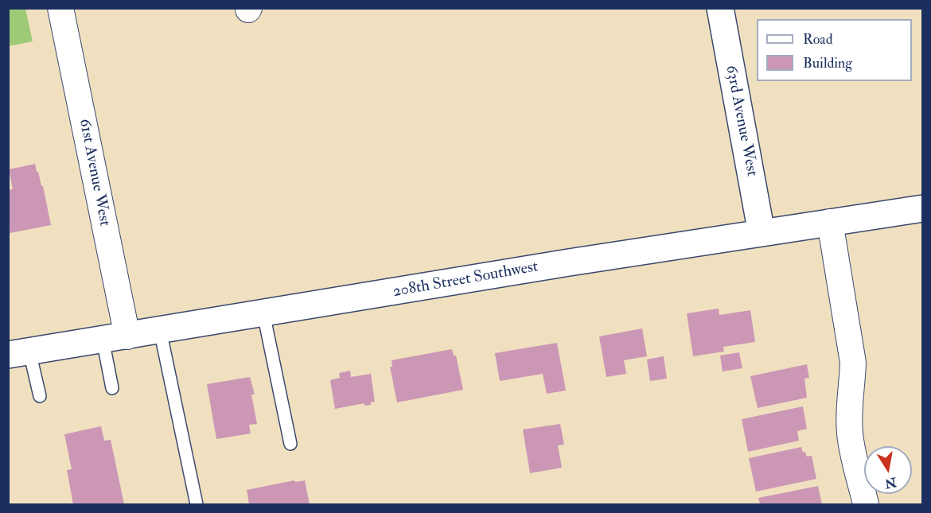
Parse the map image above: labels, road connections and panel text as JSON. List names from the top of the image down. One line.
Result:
{"streets":{"street":["63rd Avenue West","61st Avenue West","208th Street Southwest"]},"crossings":[["63rd Avenue West","208th Street Southwest"],["61st Avenue West","208th Street Southwest"]],"legend":["Road","Building"],"north":"bottom"}
